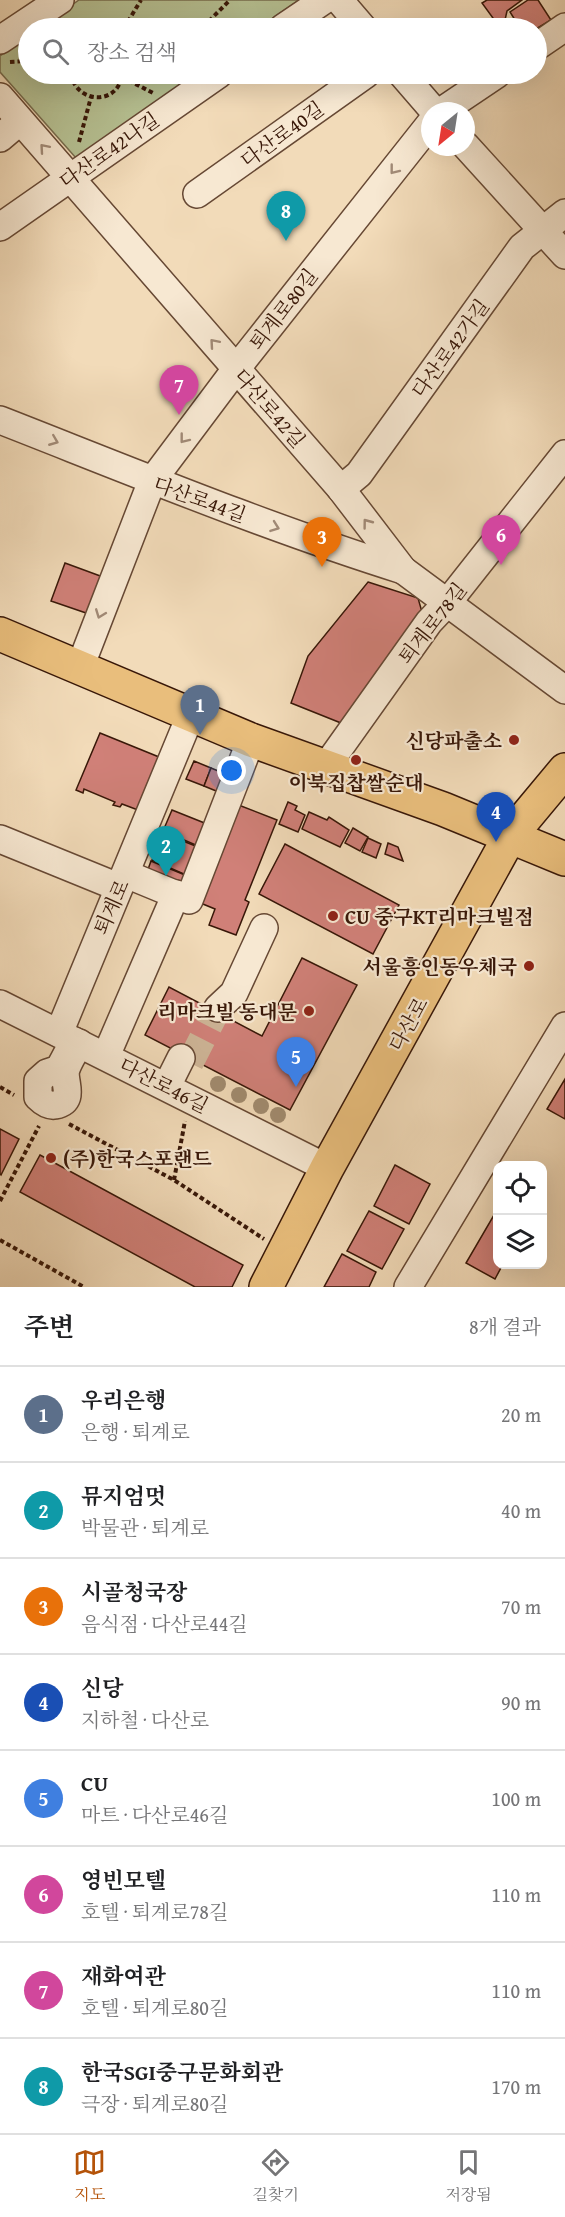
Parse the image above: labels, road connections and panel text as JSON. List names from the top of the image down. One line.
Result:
{"streets":{"main road":["다산로"],"street":["다산로40길","다산로42나길","퇴계로80길","다산로42가길","다산로42길","다산로44길","퇴계로78길","퇴계로","다산로46길"]},"crossings":[["다산로42나길","다산로42길"],["퇴계로80길","다산로42길"],["퇴계로80길","다산로44길"],["다산로42가길","다산로42길"],["다산로42길","다산로44길"],["다산로42길","퇴계로78길"],["퇴계로","다산로46길"],["다산로","다산로46길"]],"one_way":["퇴계로80길","다산로42길","다산로44길"],"places":["신당파출소","이북집찹쌀순대","CU 중구KT리마크빌점","서울흥인동우체국","리마크빌 동대문","(주)한국스포랜드"],"north":"bottom left","page":{"search":"장소 검색","pins":["8","7","6","3","1","4","2","5"],"heading":["주변","8개 결과"],"list":[{"mark":"1","name":"우리은행","note":"은행 · 퇴계로","value":"20 m"},{"mark":"2","name":"뮤지엄멋","note":"박물관 · 퇴계로","value":"40 m"},{"mark":"3","name":"시골청국장","note":"음식점 · 다산로44길","value":"70 m"},{"mark":"4","name":"신당","note":"지하철 · 다산로","value":"90 m"},{"mark":"5","name":"CU","note":"마트 · 다산로46길","value":"100 m"},{"mark":"6","name":"영빈모텔","note":"호텔 · 퇴계로78길","value":"110 m"},{"mark":"7","name":"재화여관","note":"호텔 · 퇴계로80길","value":"110 m"},{"mark":"8","name":"한국SGI중구문화회관","note":"극장 · 퇴계로80길","value":"170 m"}],"nav":["지도","길찾기","저장됨"]}}
